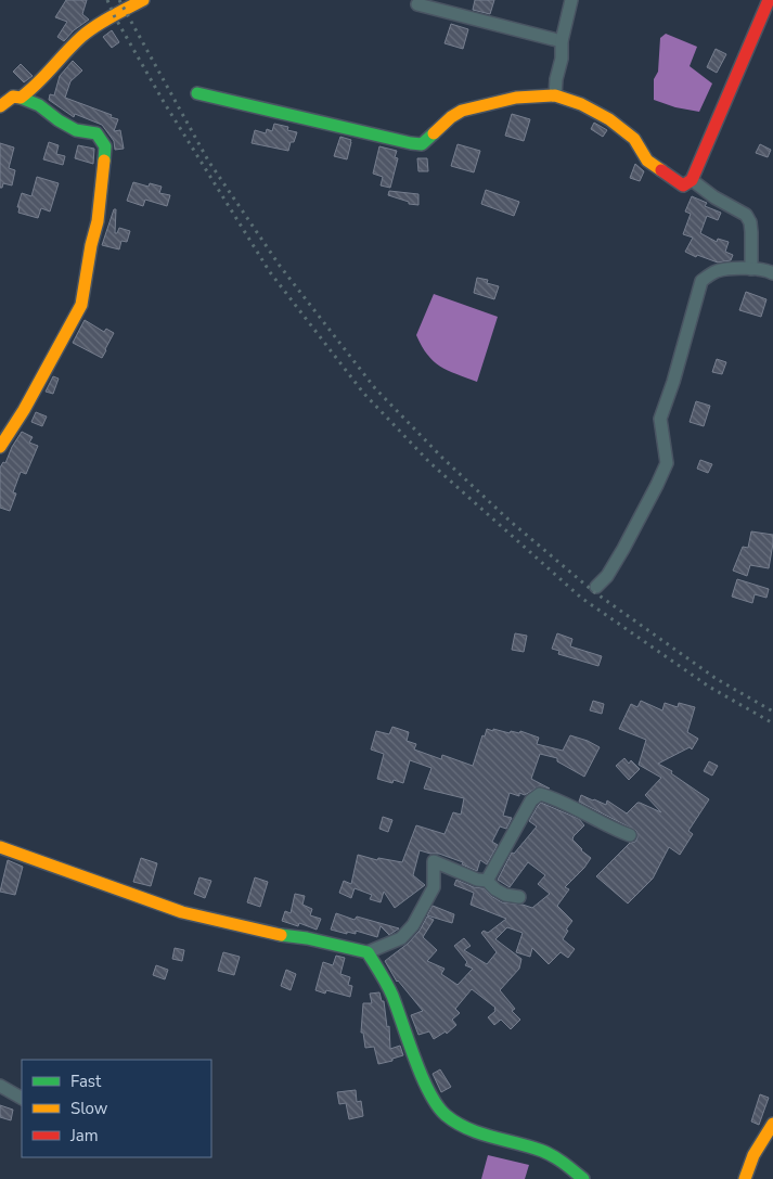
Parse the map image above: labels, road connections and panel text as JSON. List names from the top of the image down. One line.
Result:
{"legend":["Fast","Slow","Jam"]}
